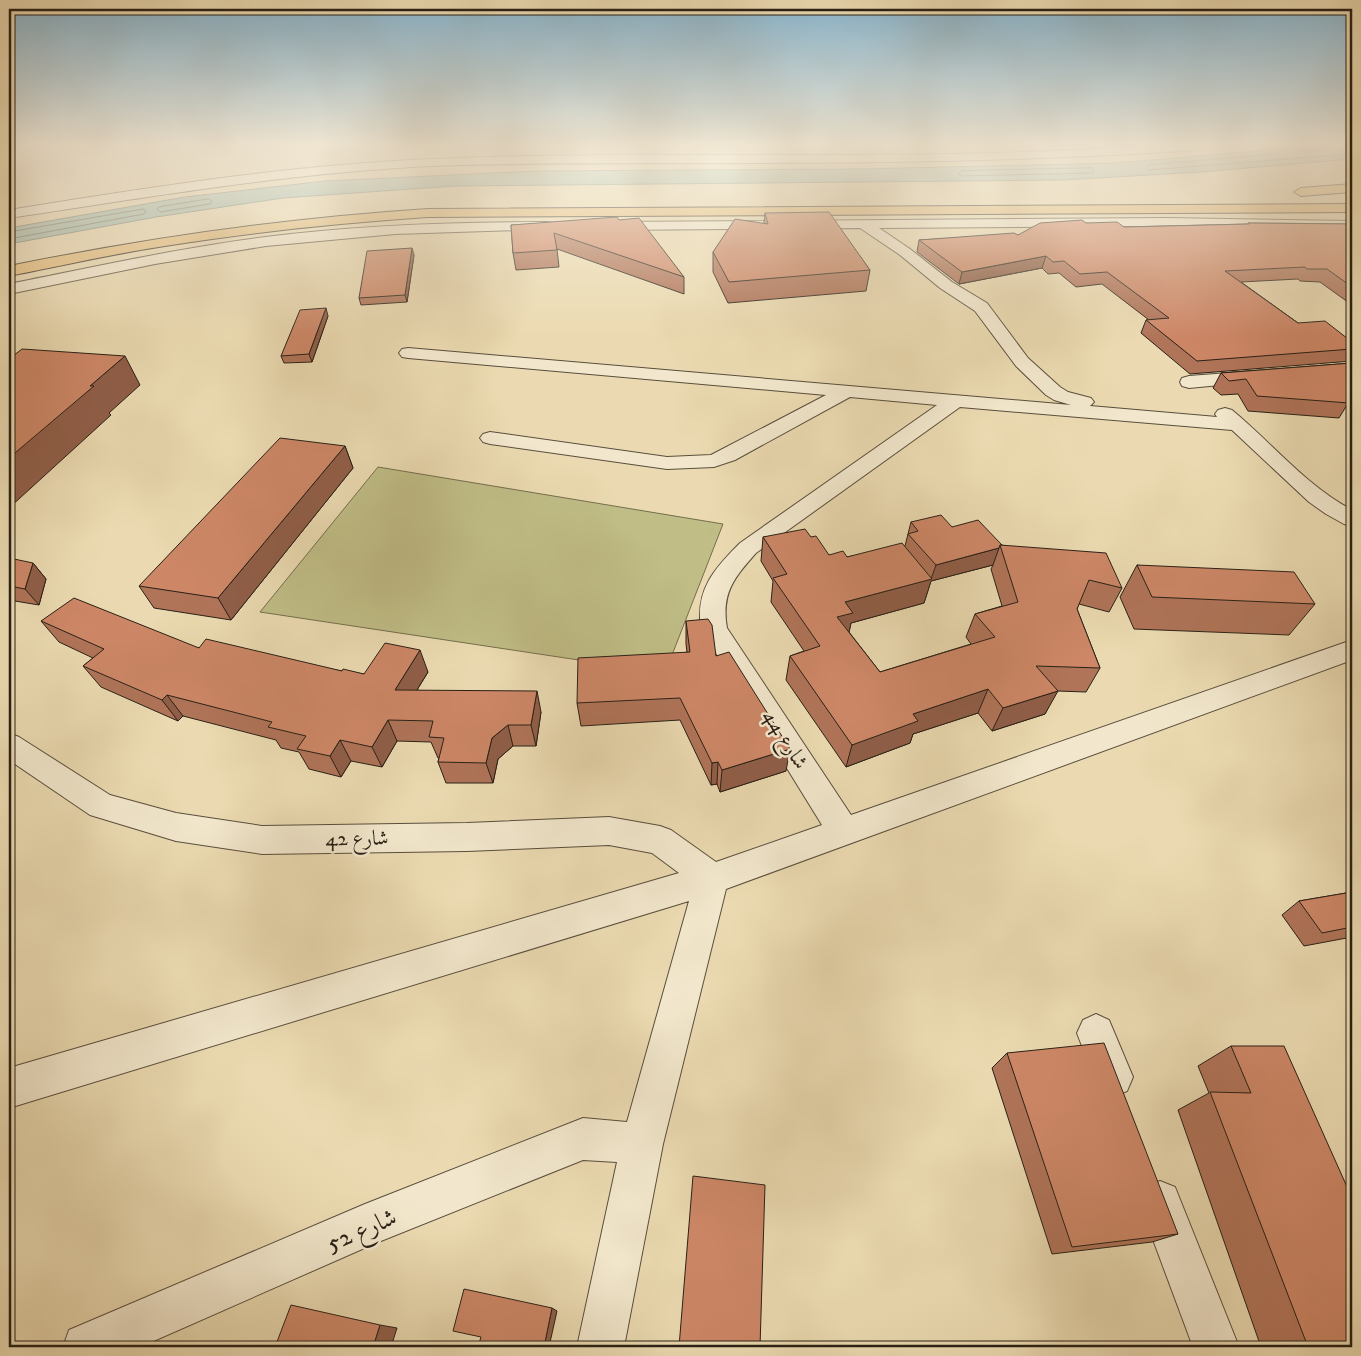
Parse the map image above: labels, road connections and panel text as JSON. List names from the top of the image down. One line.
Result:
{"streets":{"street":["شارع 44","شارع 42","شارع 52"]}}
